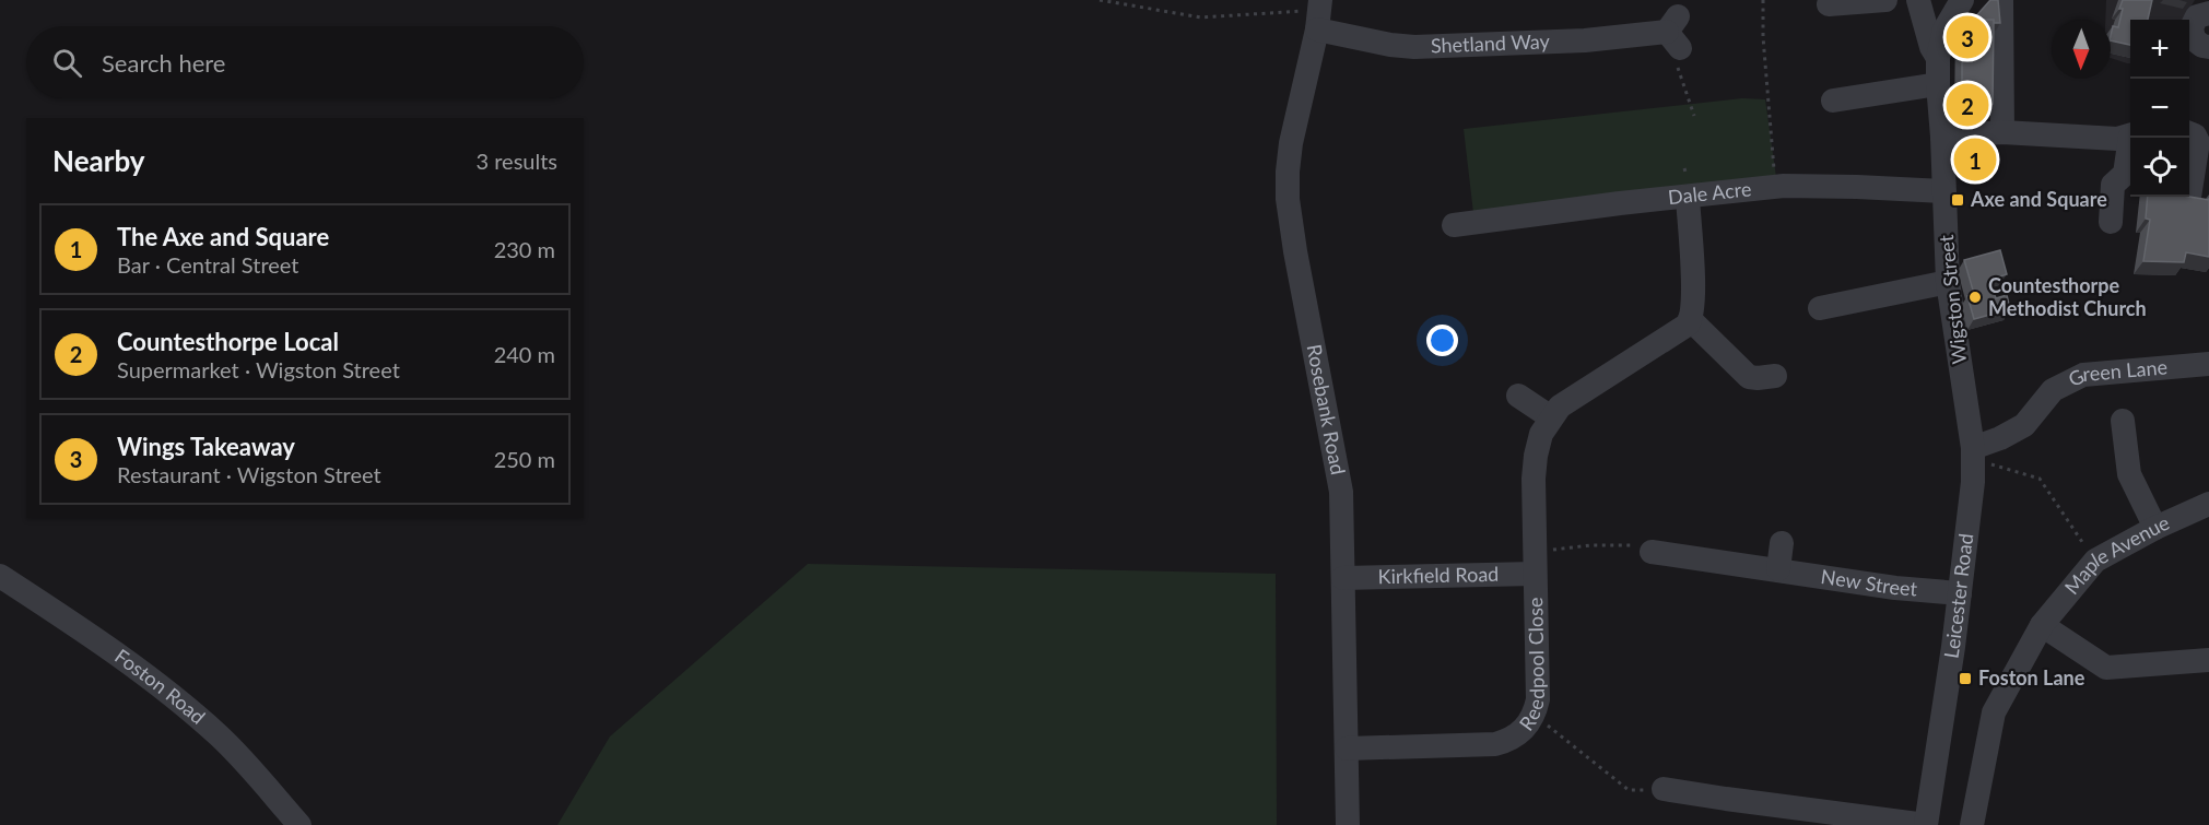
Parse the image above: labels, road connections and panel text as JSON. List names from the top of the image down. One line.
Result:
{"streets":{"street":["Shetland Way","Dale Acre","Wigston Street","Green Lane","Rosebank Road","Maple Avenue","Kirkfield Road","New Street","Leicester Road","Reedpool Close","Foston Road"]},"crossings":[["Shetland Way","Rosebank Road"],["Dale Acre","Wigston Street"],["Wigston Street","Leicester Road"],["Green Lane","Leicester Road"],["Rosebank Road","Kirkfield Road"],["Rosebank Road","Reedpool Close"],["Kirkfield Road","Reedpool Close"],["New Street","Leicester Road"]],"places":{"transit":["Axe and Square","Foston Lane"],"other":["Countesthorpe Methodist Church"]},"north":"bottom","page":{"pins":["3","2","1"],"map_buttons":["+","−"],"search":"Search here","heading":["Nearby","3 results"],"list":[{"mark":"1","name":"The Axe and Square","note":"Bar · Central Street","value":"230 m"},{"mark":"2","name":"Countesthorpe Local","note":"Supermarket · Wigston Street","value":"240 m"},{"mark":"3","name":"Wings Takeaway","note":"Restaurant · Wigston Street","value":"250 m"}]}}
